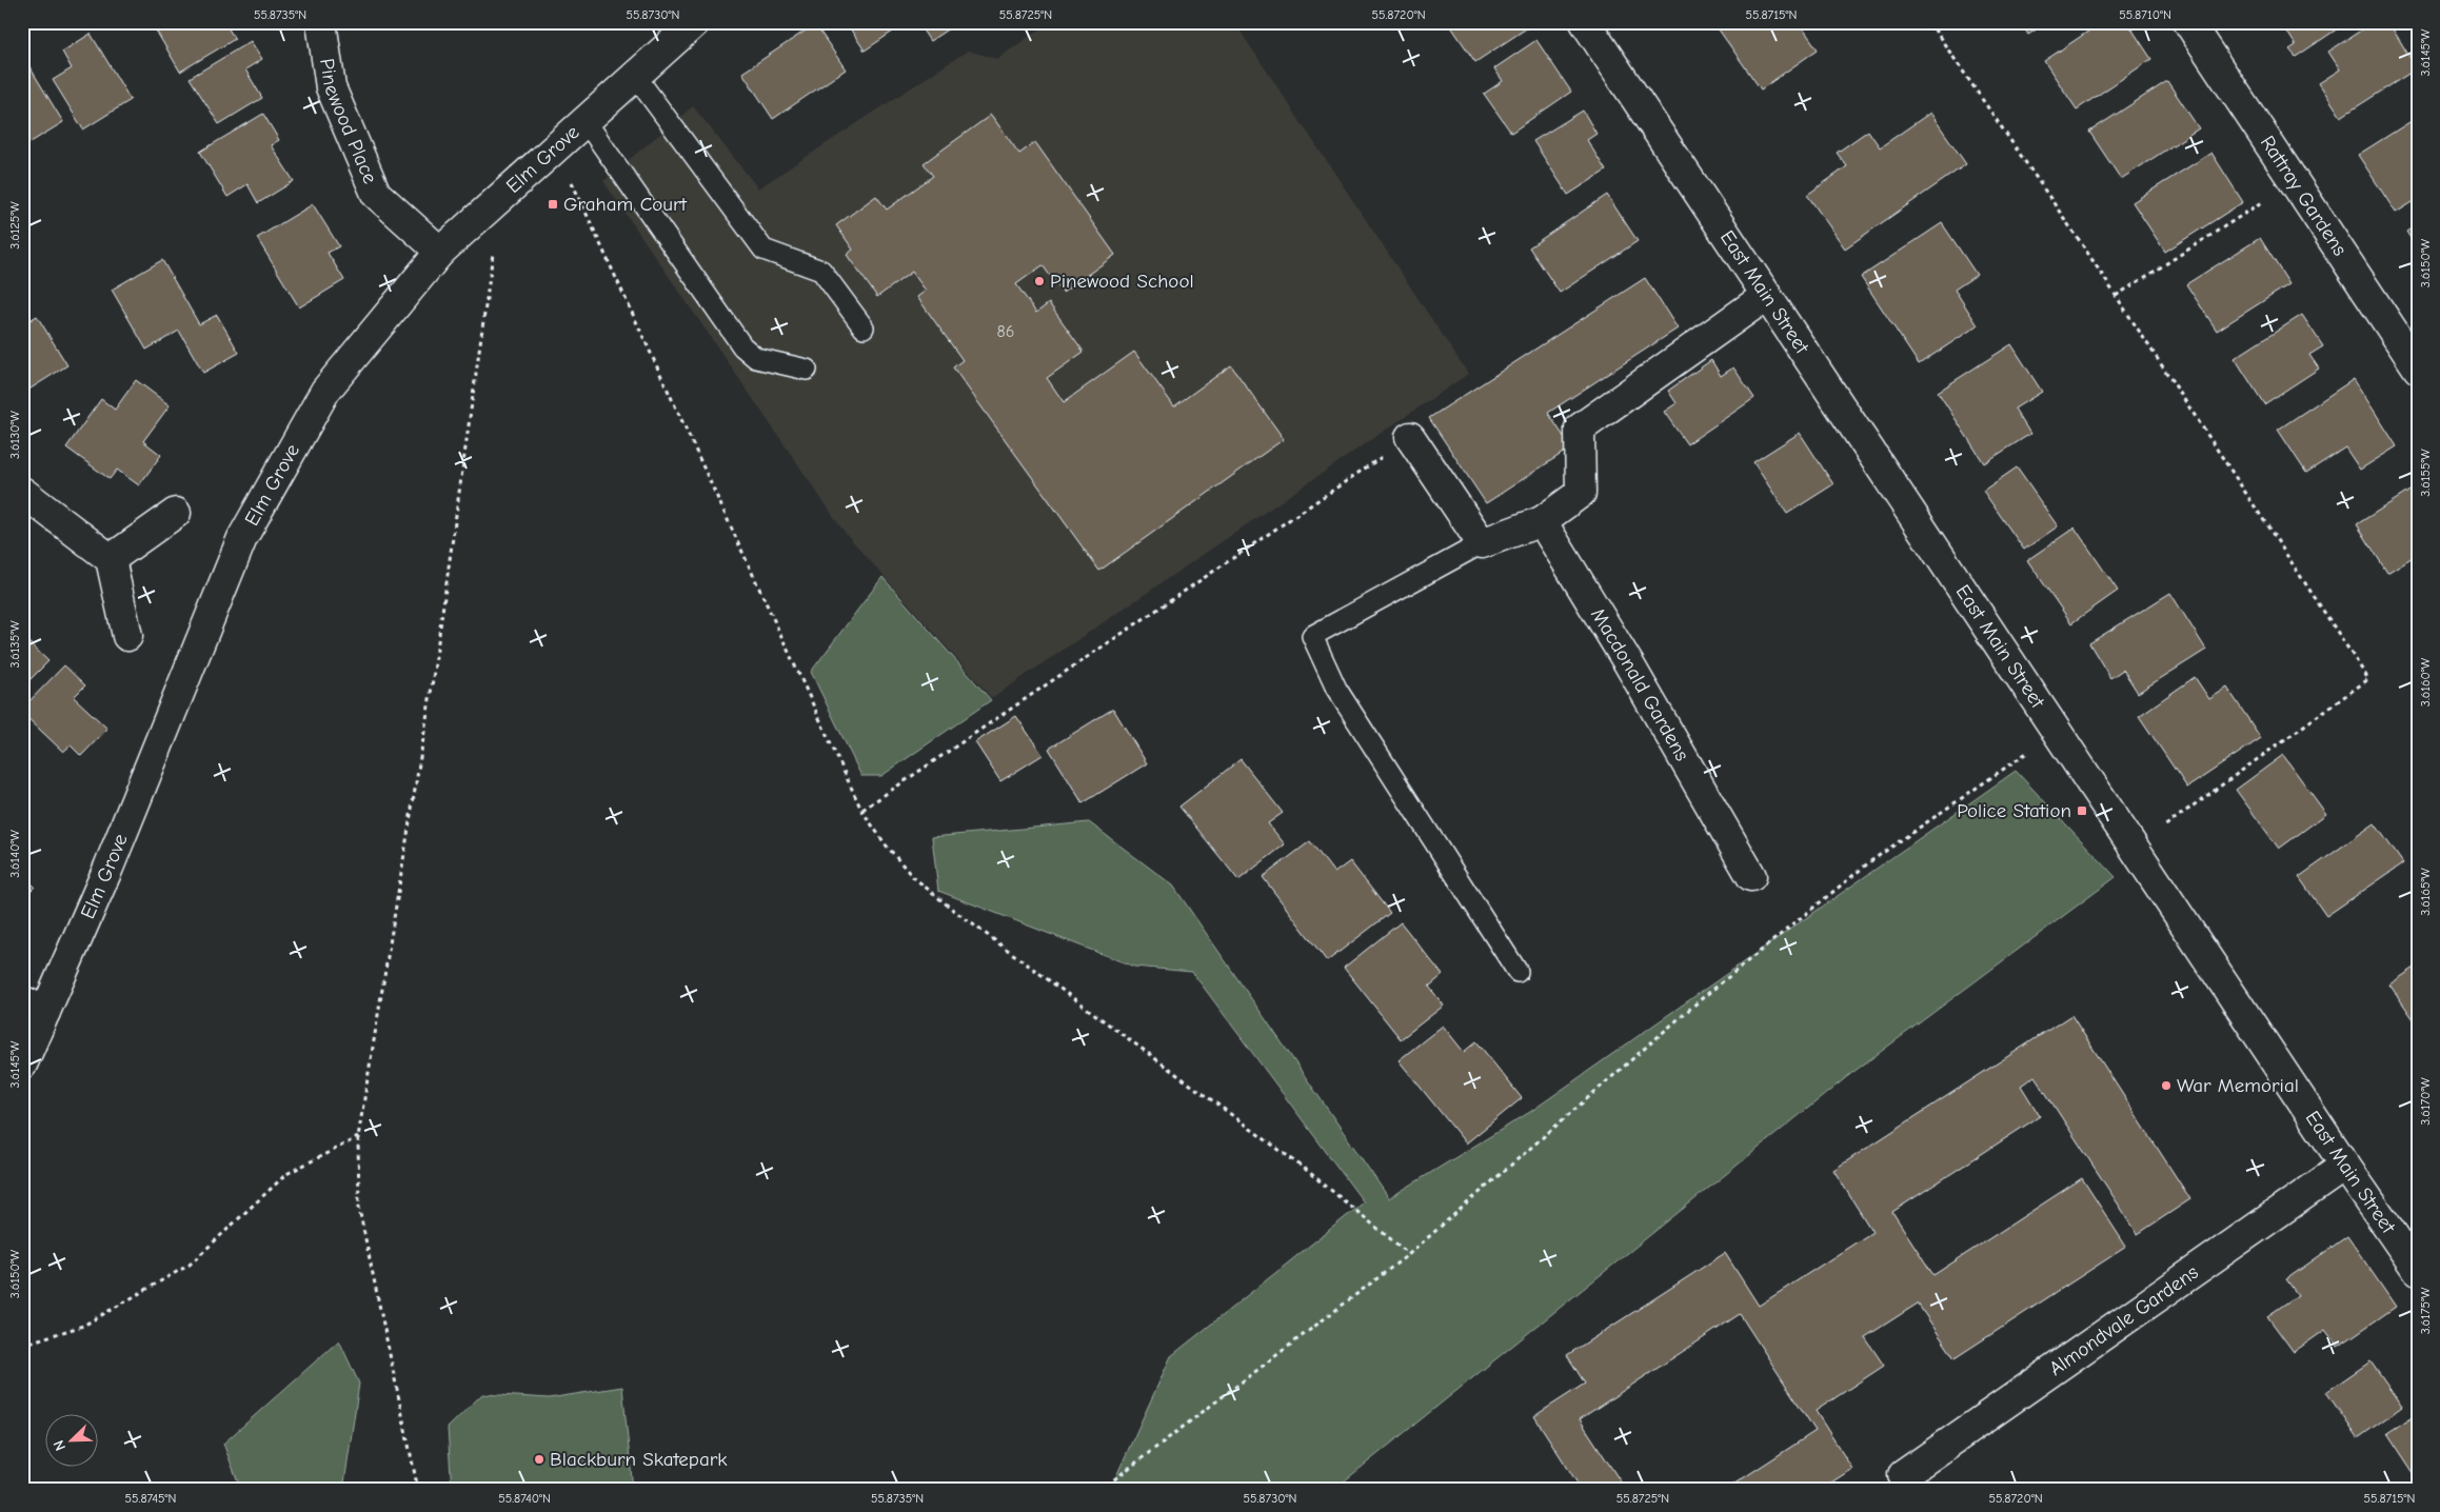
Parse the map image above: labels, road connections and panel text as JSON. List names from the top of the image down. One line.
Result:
{"streets":{"street":["Pinewood Place","Elm Grove","Rattray Gardens","East Main Street","Macdonald Gardens","Almondvale Gardens"]},"crossings":[["Pinewood Place","Elm Grove"],["East Main Street","Almondvale Gardens"]],"places":{"transit":["Graham Court","Police Station"],"other":["Pinewood School","War Memorial","Blackburn Skatepark"]},"house_numbers":["86"],"north":"bottom left","coordinates":["55.8735°N","55.8730°N","55.8725°N","55.8720°N","55.8715°N","55.8710°N","3.6145°W","3.6125°W","3.6150°W","3.6130°W","3.6155°W","3.6135°W","3.6160°W","3.6140°W","3.6165°W","3.6170°W","3.6175°W","55.8745°N","55.8740°N"]}
